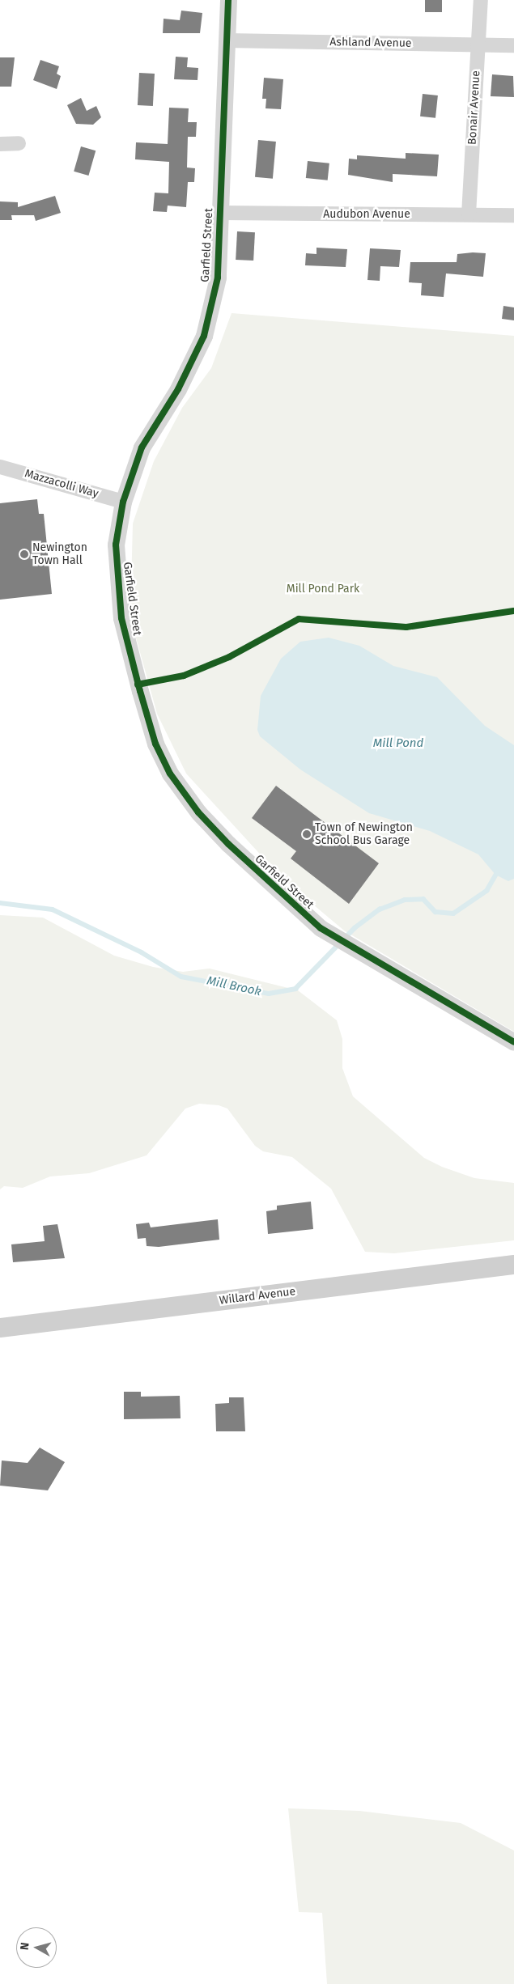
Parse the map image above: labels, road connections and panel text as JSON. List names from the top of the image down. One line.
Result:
{"streets":{"main road":["Willard Avenue"],"street":["Ashland Avenue","Bonair Avenue","Audubon Avenue","Garfield Street","Mazzacolli Way"]},"crossings":[["Ashland Avenue","Bonair Avenue"],["Ashland Avenue","Garfield Street"],["Bonair Avenue","Audubon Avenue"],["Audubon Avenue","Garfield Street"],["Garfield Street","Mazzacolli Way"]],"water":["Mill Pond","Mill Brook"],"parks":["Mill Pond Park"],"places":["Newington Town Hall","Town of Newington School Bus Garage"],"north":"left"}
